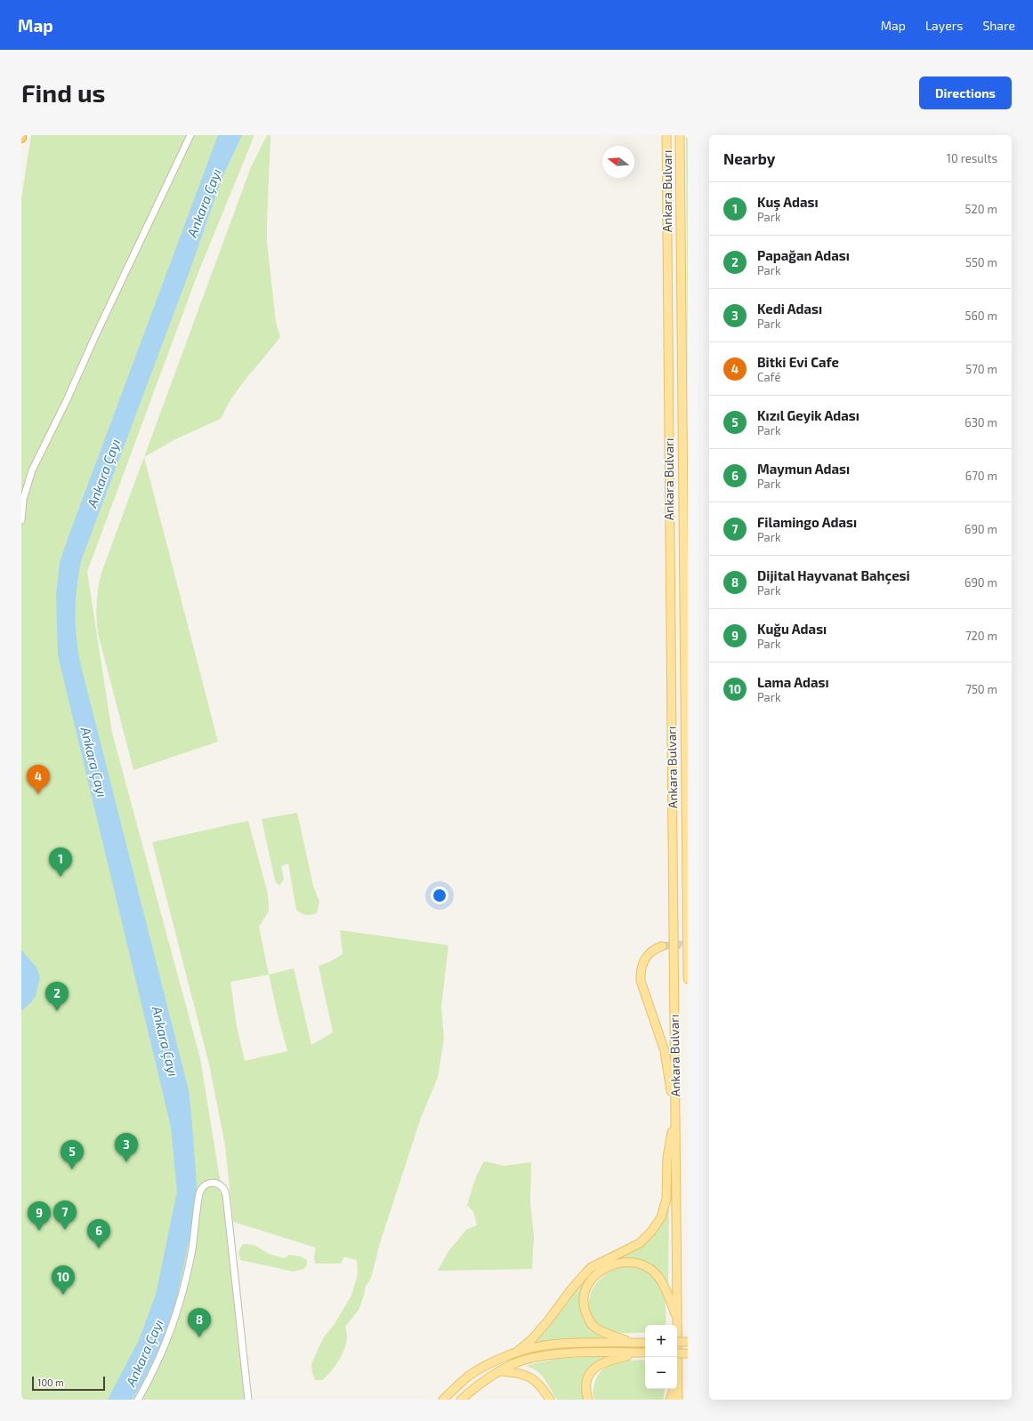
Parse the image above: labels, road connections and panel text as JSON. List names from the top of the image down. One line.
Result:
{"streets":{"main road":["Ankara Bulvarı"]},"water":["Ankara Çayı"],"scale_bar":"100 m","north":"left","page":{"header":"Map","nav":["Map","Layers","Share"],"buttons":"Directions","title":"Find us","heading":["Nearby","10 results"],"list":[{"mark":"1","name":"Kuş Adası","note":"Park","value":"520 m"},{"mark":"2","name":"Papağan Adası","note":"Park","value":"550 m"},{"mark":"3","name":"Kedi Adası","note":"Park","value":"560 m"},{"mark":"4","name":"Bitki Evi Cafe","note":"Café","value":"570 m"},{"mark":"5","name":"Kızıl Geyik Adası","note":"Park","value":"630 m"},{"mark":"6","name":"Maymun Adası","note":"Park","value":"670 m"},{"mark":"7","name":"Filamingo Adası","note":"Park","value":"690 m"},{"mark":"8","name":"Dijital Hayvanat Bahçesi","note":"Park","value":"690 m"},{"mark":"9","name":"Kuğu Adası","note":"Park","value":"720 m"},{"mark":"10","name":"Lama Adası","note":"Park","value":"750 m"}],"pins":["4","1","2","3","5","7","9","6","10","8"],"map_buttons":["+","−"],"scale":"100 m"}}
